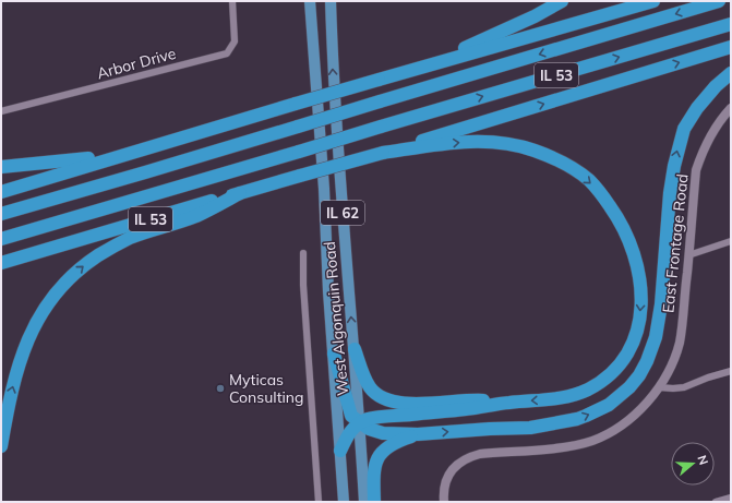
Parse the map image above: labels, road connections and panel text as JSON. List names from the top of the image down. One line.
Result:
{"streets":{"highway":["IL 53"],"main road":["IL 62","West Algonquin Road"],"street":["Arbor Drive","East Frontage Road"]},"places":["Myticas Consulting"],"north":"right"}
